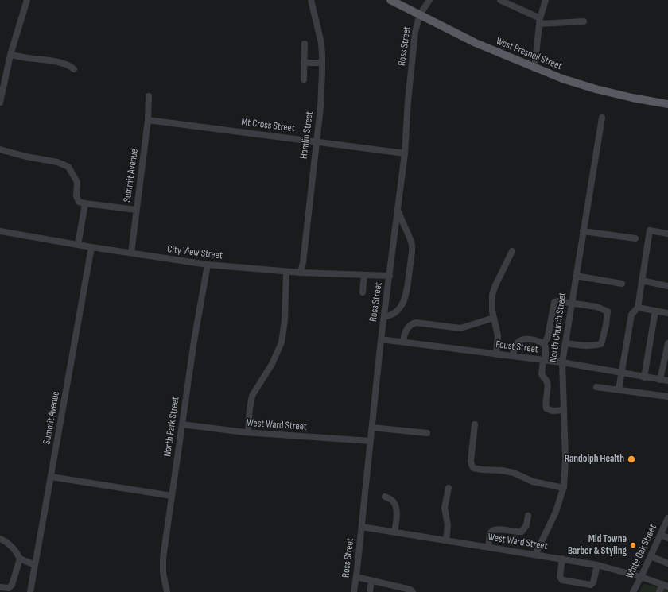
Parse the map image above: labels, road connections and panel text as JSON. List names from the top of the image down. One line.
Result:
{"streets":{"main road":["West Presnell Street"],"street":["Ross Street","Mt Cross Street","Hamlin Street","Summit Avenue","City View Street","North Church Street","Foust Street","West Ward Street","North Park Street","White Oak Street"]},"crossings":[["Ross Street","West Presnell Street"],["Ross Street","Mt Cross Street"],["Ross Street","City View Street"],["Ross Street","Foust Street"],["Ross Street","West Ward Street"],["Mt Cross Street","Hamlin Street"],["Mt Cross Street","Summit Avenue"],["Hamlin Street","City View Street"],["Summit Avenue","City View Street"],["City View Street","North Park Street"],["North Church Street","Foust Street"],["North Church Street","West Ward Street"],["West Ward Street","North Park Street"],["West Ward Street","White Oak Street"]],"places":["Randolph Health","Mid Towne Barber & Styling"]}
